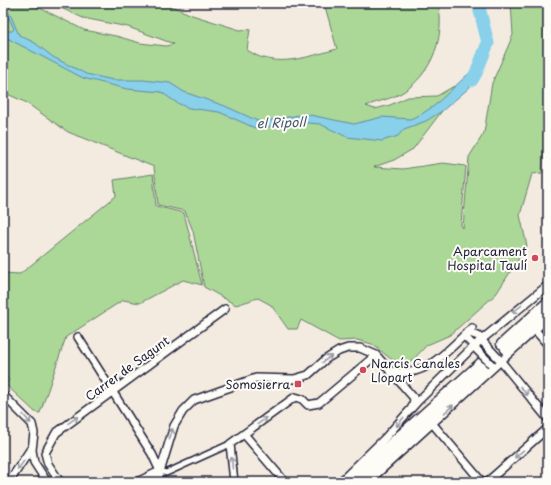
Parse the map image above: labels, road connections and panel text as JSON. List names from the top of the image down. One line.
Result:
{"streets":{"street":["Carrer de Sagunt"]},"water":["el Ripoll"],"places":{"other":["Aparcament Hospital Taulí","Narcís Canales Llopart"],"transit":["Somosierra"]}}
